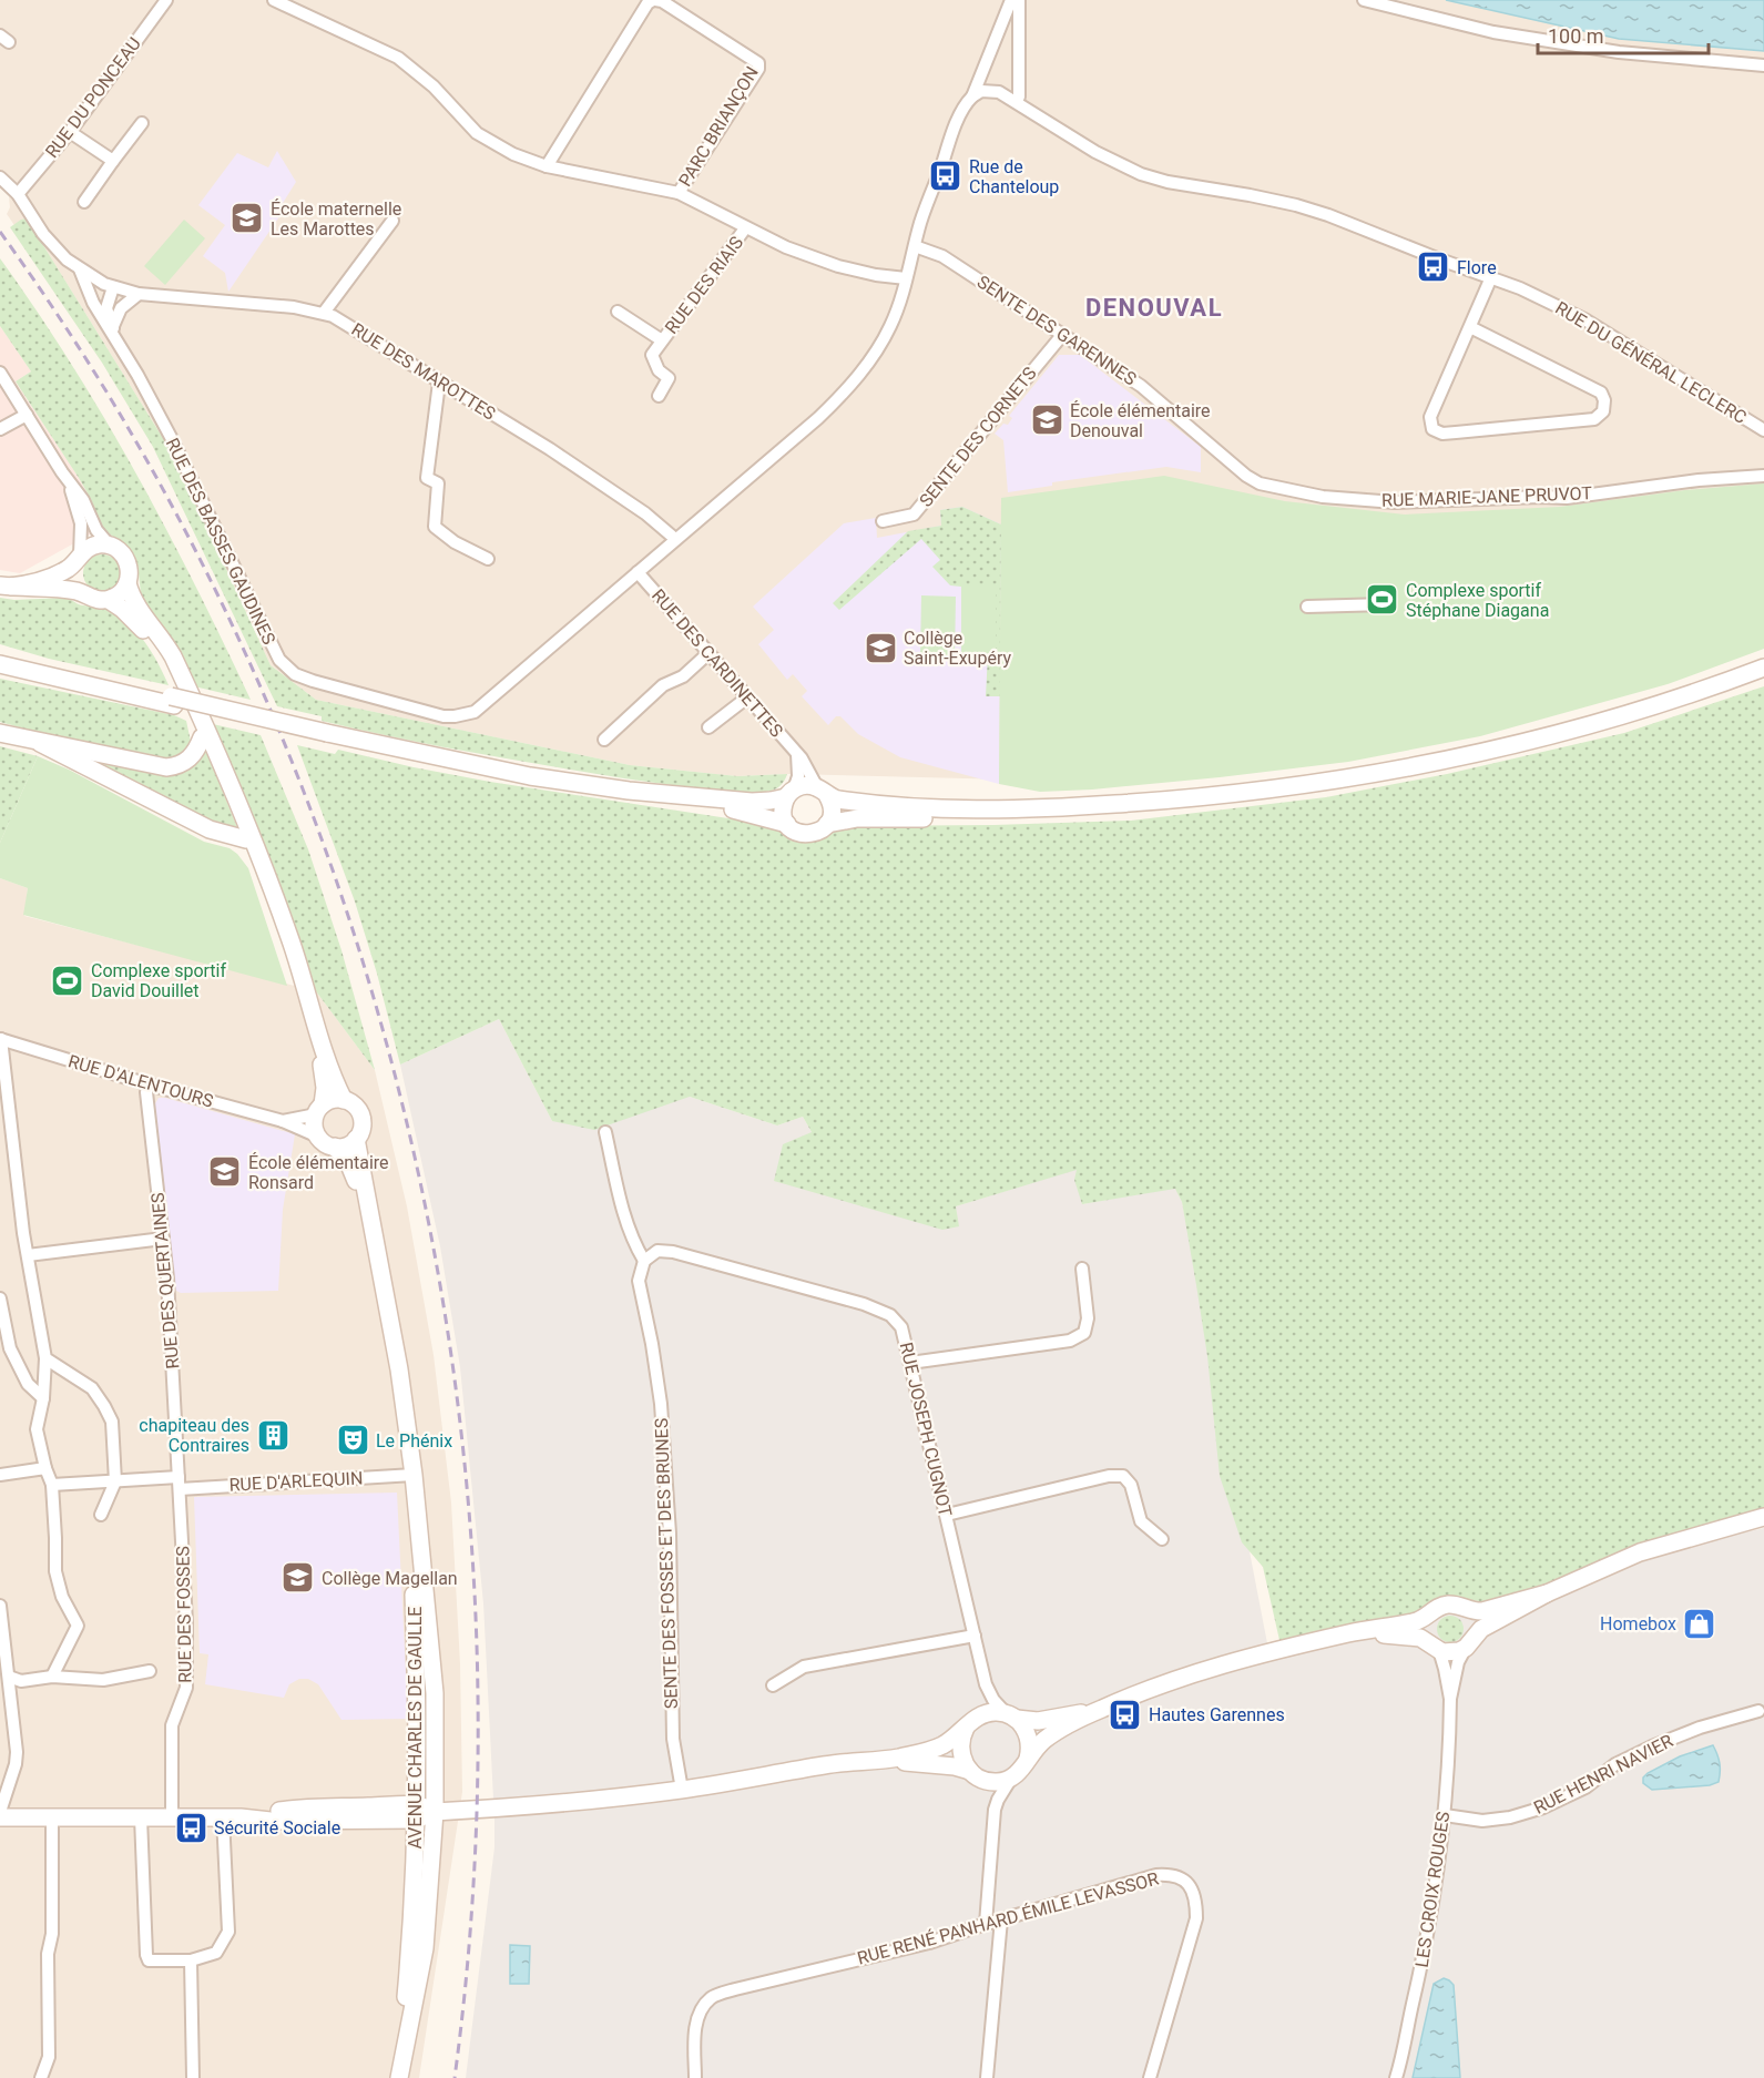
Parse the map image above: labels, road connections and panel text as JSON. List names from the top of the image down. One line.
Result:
{"streets":{"main road":["AVENUE CHARLES DE GAULLE"],"street":["RUE DU PONCEAU","PARC BRIANÇON","RUE DES RIAIS","SENTE DES GARENNES","RUE DU GÉNÉRAL LECLERC","RUE DES MAROTTES","SENTE DES CORNETS","RUE MARIE-JANE PRUVOT","RUE DES BASSES GAUDINES","RUE DES CARDINETTES","RUE D'ALENTOURS","RUE DES QUERTAINES","RUE JOSEPH CUGNOT","RUE D'ARLEQUIN","SENTE DES FOSSES ET DES BRUNES","RUE DES FOSSES","RUE HENRI NAVIER","LES CROIX ROUGES","RUE RENÉ PANHARD ÉMILE LEVASSOR"]},"crossings":[["RUE DU PONCEAU","RUE DES BASSES GAUDINES"],["SENTE DES GARENNES","SENTE DES CORNETS"],["SENTE DES GARENNES","RUE MARIE-JANE PRUVOT"],["RUE DES MAROTTES","RUE DES BASSES GAUDINES"],["RUE DES BASSES GAUDINES","RUE DES CARDINETTES"],["RUE D'ALENTOURS","RUE DES QUERTAINES"],["RUE D'ALENTOURS","AVENUE CHARLES DE GAULLE"],["RUE DES QUERTAINES","RUE D'ARLEQUIN"],["RUE DES QUERTAINES","RUE DES FOSSES"],["RUE JOSEPH CUGNOT","SENTE DES FOSSES ET DES BRUNES"],["RUE D'ARLEQUIN","RUE DES FOSSES"],["RUE D'ARLEQUIN","AVENUE CHARLES DE GAULLE"],["RUE HENRI NAVIER","LES CROIX ROUGES"]],"districts":["DENOUVAL"],"places":{"bus stop":["Rue de Chanteloup","Flore","Hautes Garennes","Sécurité Sociale"],"school or university":["École maternelle Les Marottes","École élémentaire Denouval","Collège Saint-Exupéry","École élémentaire Ronsard","Collège Magellan"],"sports":["Complexe sportif Stéphane Diagana","Complexe sportif David Douillet"],"building":["chapiteau des Contraires"],"theatre":["Le Phénix"],"shop":["Homebox"]},"scale_bar":"100 m"}
